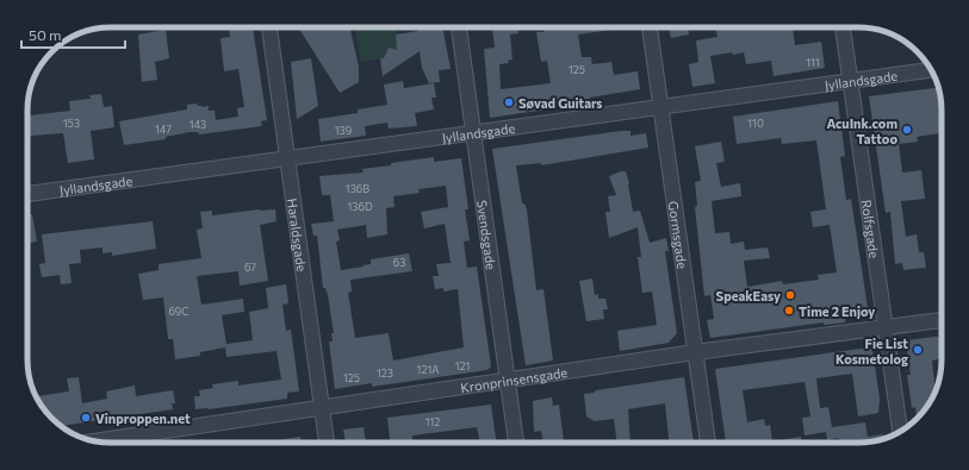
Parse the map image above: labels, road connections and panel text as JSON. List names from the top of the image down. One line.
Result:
{"streets":{"street":["Jyllandsgade","Rolfsgade","Haraldsgade","Svendsgade","Gormsgade","Kronprinsensgade"]},"crossings":[["Jyllandsgade","Rolfsgade"],["Jyllandsgade","Haraldsgade"],["Jyllandsgade","Svendsgade"],["Jyllandsgade","Gormsgade"],["Rolfsgade","Kronprinsensgade"],["Haraldsgade","Kronprinsensgade"],["Svendsgade","Kronprinsensgade"],["Gormsgade","Kronprinsensgade"]],"places":["Søvad Guitars","AcuInk.com Tattoo","SpeakEasy","Time 2 Enjoy","Fie List Kosmetolog","Vinproppen.net"],"house_numbers":["111","125","153","110","143","147","139","136B","136D","63","67","69C","121","121A","123","125","112"],"scale_bar":"50 m"}
